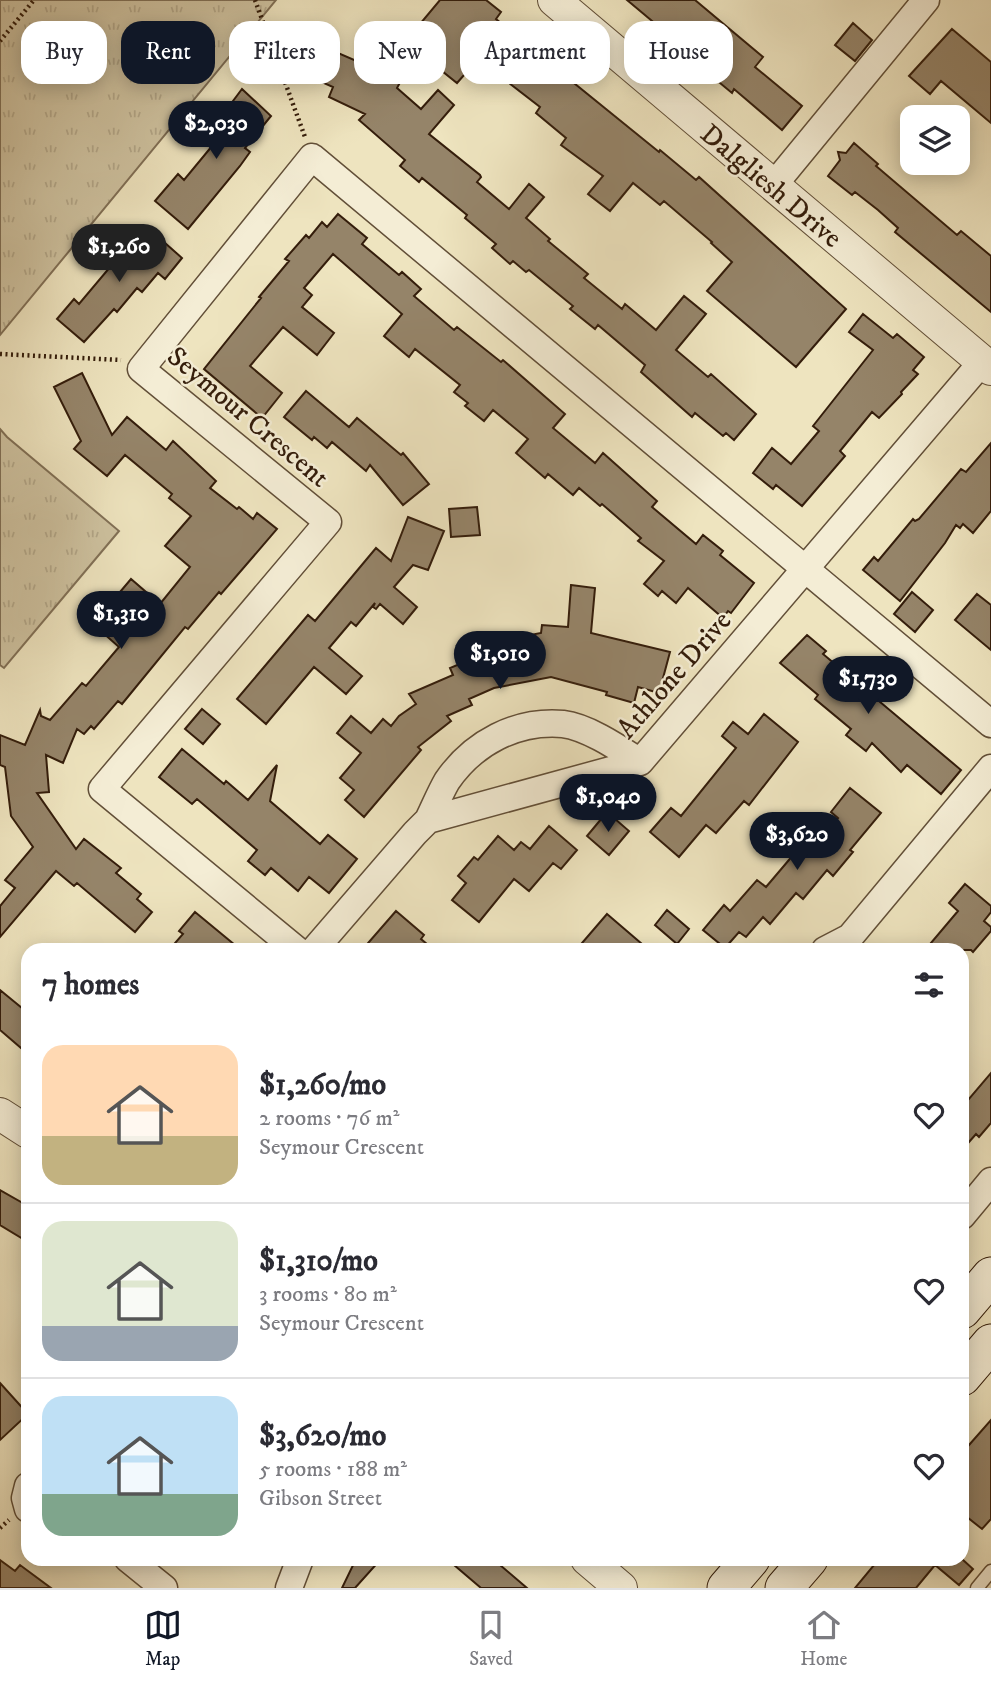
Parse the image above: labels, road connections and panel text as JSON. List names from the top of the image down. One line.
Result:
{"streets":{"street":["Dalgliesh Drive","Seymour Crescent","Athlone Drive"]},"crossings":[["Dalgliesh Drive","Athlone Drive"]],"page":{"chip":["Buy","Rent","Filters","New","Apartment","House"],"price":["$2,030","$1,260","$1,310","$1,010","$1,730","$1,040","$3,620"],"heading":"7 homes","list":[{"name":"$1,260/mo","note":"2 rooms · 76 m² · Seymour Crescent"},{"name":"$1,310/mo","note":"3 rooms · 80 m² · Seymour Crescent"},{"name":"$3,620/mo","note":"5 rooms · 188 m² · Gibson Street"}],"tabs":["Map","Saved","Home"]}}
